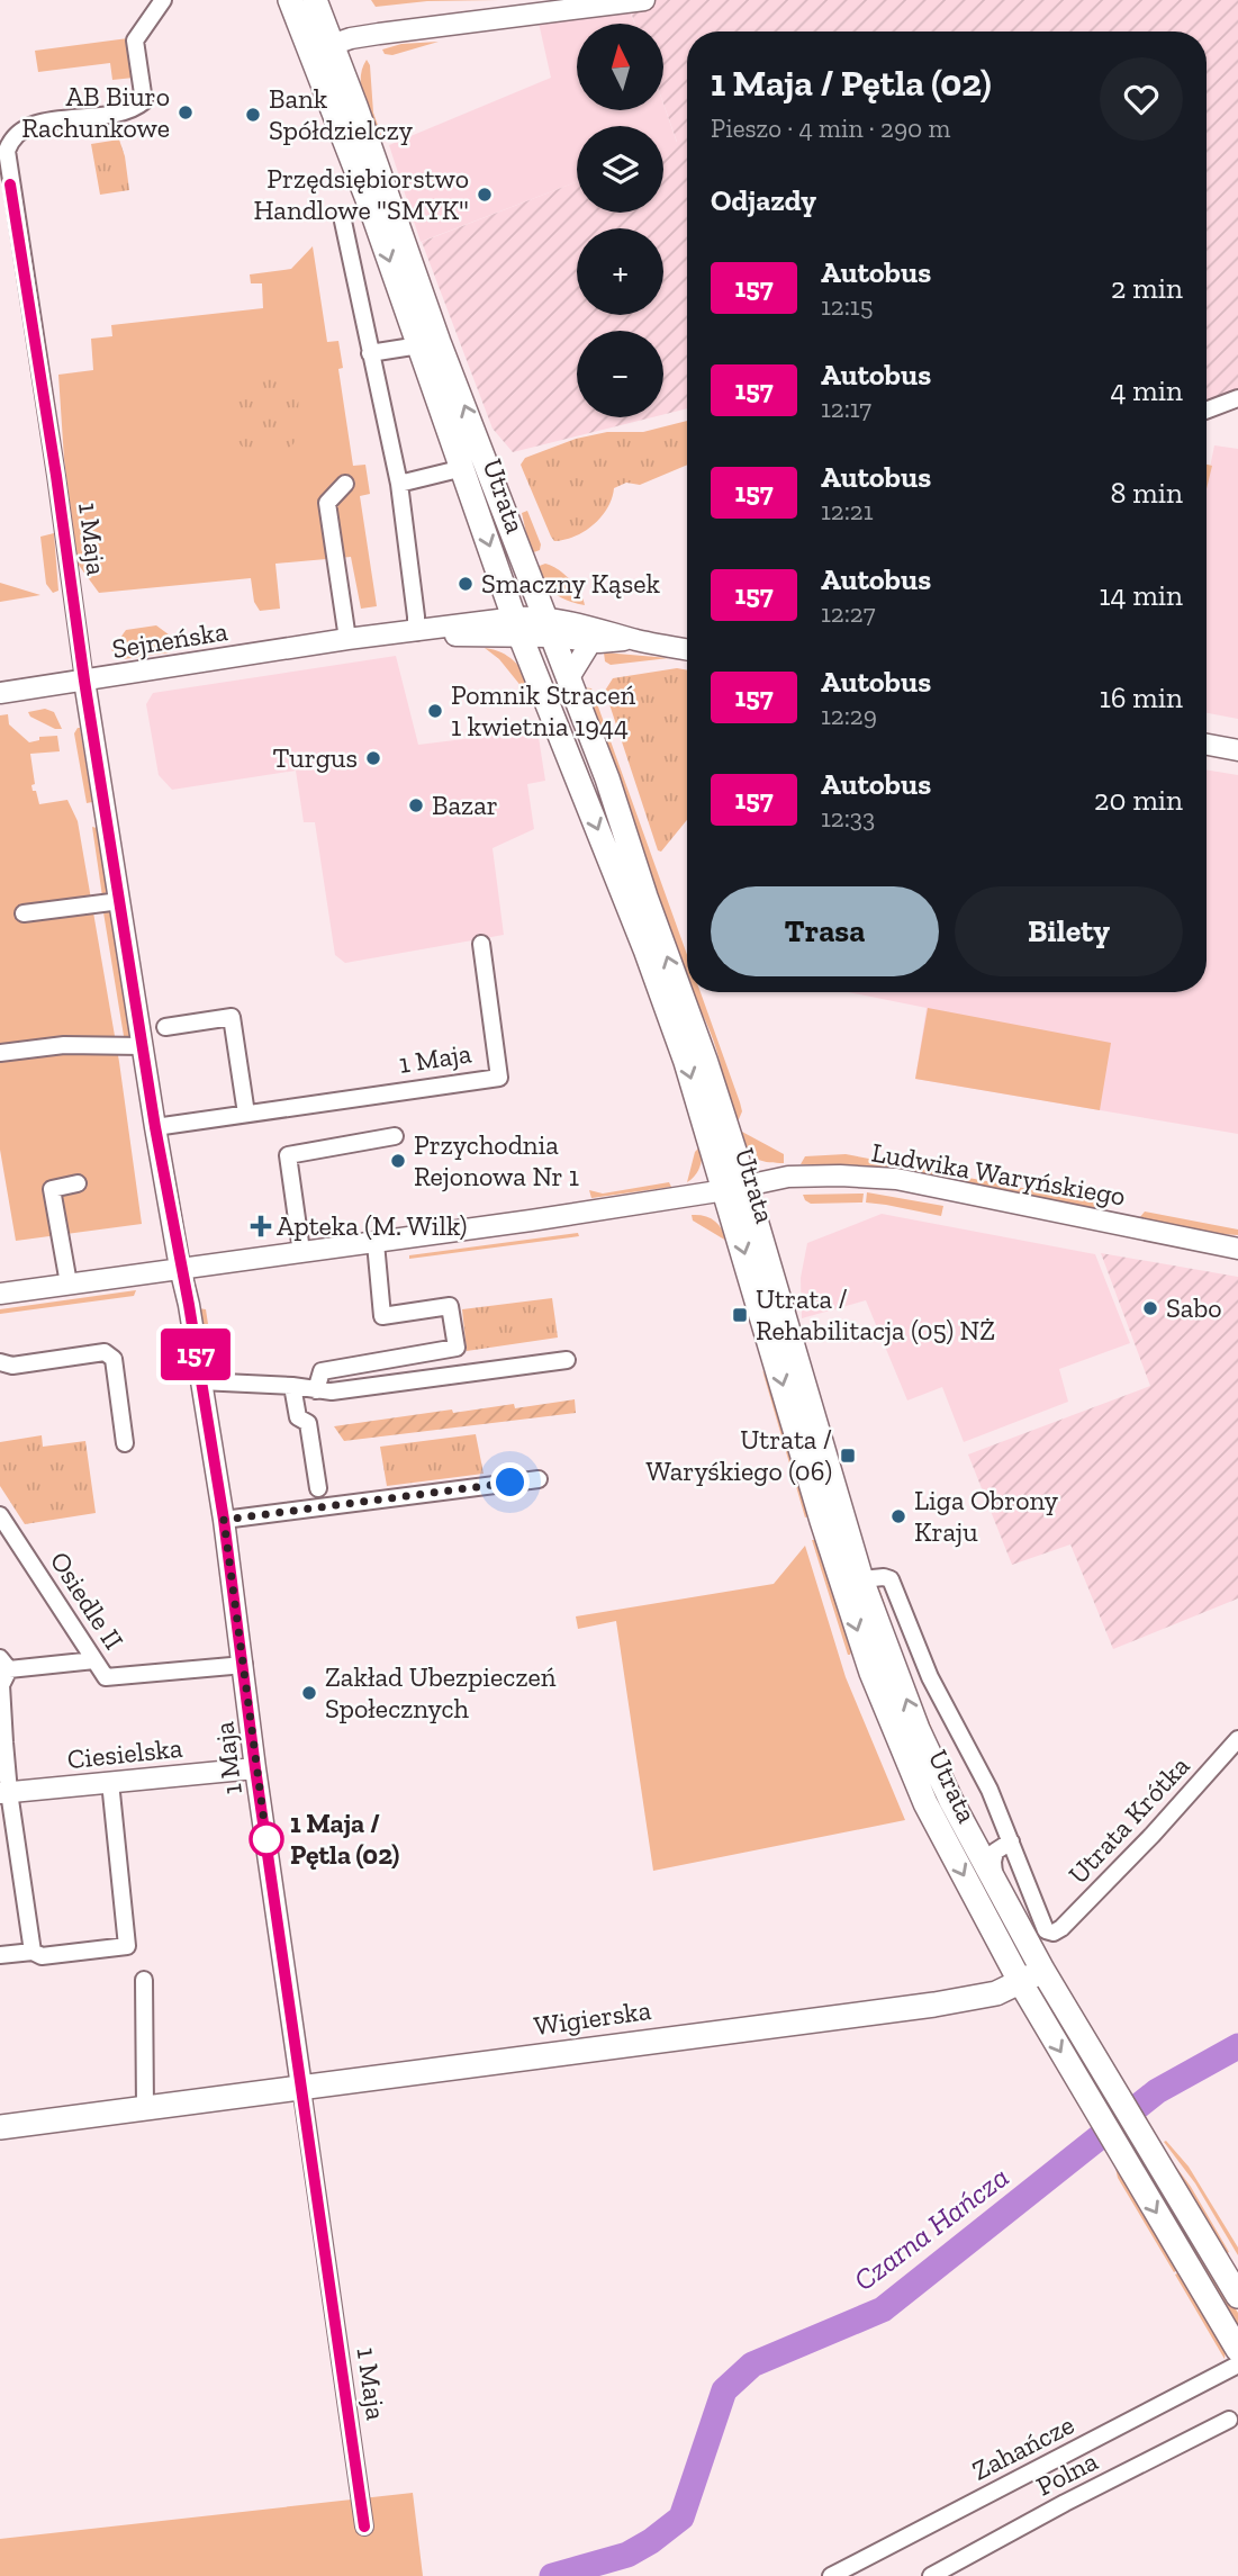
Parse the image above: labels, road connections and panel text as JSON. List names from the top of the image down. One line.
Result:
{"streets":{"main road":["Utrata","Wigierska"],"street":["1 Maja","Sejneńska","Ludwika Waryńskiego","Osiedle II","Ciesielska","Utrata Krótka","Zahańcze","Polna"]},"crossings":[["Utrata","Sejneńska"],["Utrata","Ludwika Waryńskiego"],["Utrata","Wigierska"],["1 Maja","Sejneńska"],["1 Maja","Ludwika Waryńskiego"],["1 Maja","Osiedle II"],["1 Maja","Ciesielska"],["1 Maja","Wigierska"]],"water":["Czarna Hańcza"],"places":{"other":["AB Biuro Rachunkowe","Bank Spółdzielczy","Przędsiębiorstwo Handlowe \"SMYK\"","Smaczny Kąsek","Pomnik Straceń 1 kwietnia 1944","Turgus","Bazar","Przychodnia Rejonowa Nr 1","Sabo","Liga Obrony Kraju","Zakład Ubezpieczeń Społecznych","1 Maja / Pętla (02)"],"health":["Apteka (M. Wilk)"],"transit":["Utrata / Rehabilitacja (05) NŻ","Utrata / Waryśkiego (06)"]},"lines":["bus line 157"],"north":"top","page":{"on_map":"157","map_buttons":["+","−"],"heading":[["1 Maja / Pętla (02)","Pieszo · 4 min · 290 m"],"Odjazdy"],"list":[{"mark":"157","name":"Autobus","note":"12:15","value":"2 min"},{"mark":"157","name":"Autobus","note":"12:17","value":"4 min"},{"mark":"157","name":"Autobus","note":"12:21","value":"8 min"},{"mark":"157","name":"Autobus","note":"12:27","value":"14 min"},{"mark":"157","name":"Autobus","note":"12:29","value":"16 min"},{"mark":"157","name":"Autobus","note":"12:33","value":"20 min"}],"buttons":["Trasa","Bilety"]}}
